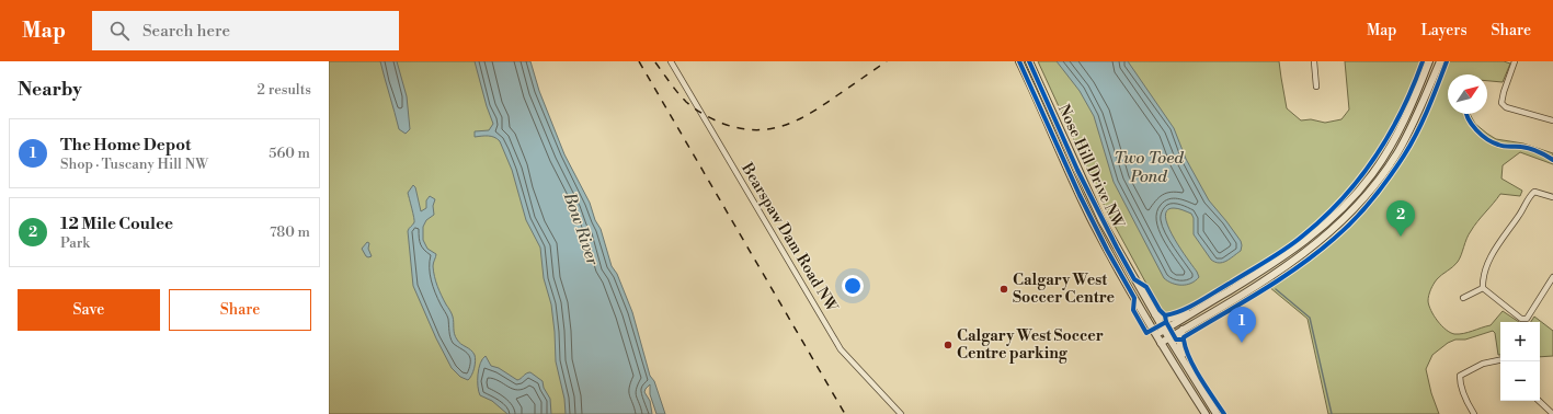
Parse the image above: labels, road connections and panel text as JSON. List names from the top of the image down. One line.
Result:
{"streets":{"street":["Nose Hill Drive NW","Bearspaw Dam Road NW"]},"water":["Two Toed Pond","Bow River"],"places":["Calgary West Soccer Centre","Calgary West Soccer Centre parking"],"north":"top right","page":{"header":"Map","search":"Search here","nav":["Map","Layers","Share"],"heading":["Nearby","2 results"],"list":[{"mark":"1","name":"The Home Depot","note":"Shop · Tuscany Hill NW","value":"560 m"},{"mark":"2","name":"12 Mile Coulee","note":"Park","value":"780 m"}],"pins":["2","1"],"buttons":["Save","Share"],"map_buttons":["+","−"]}}
